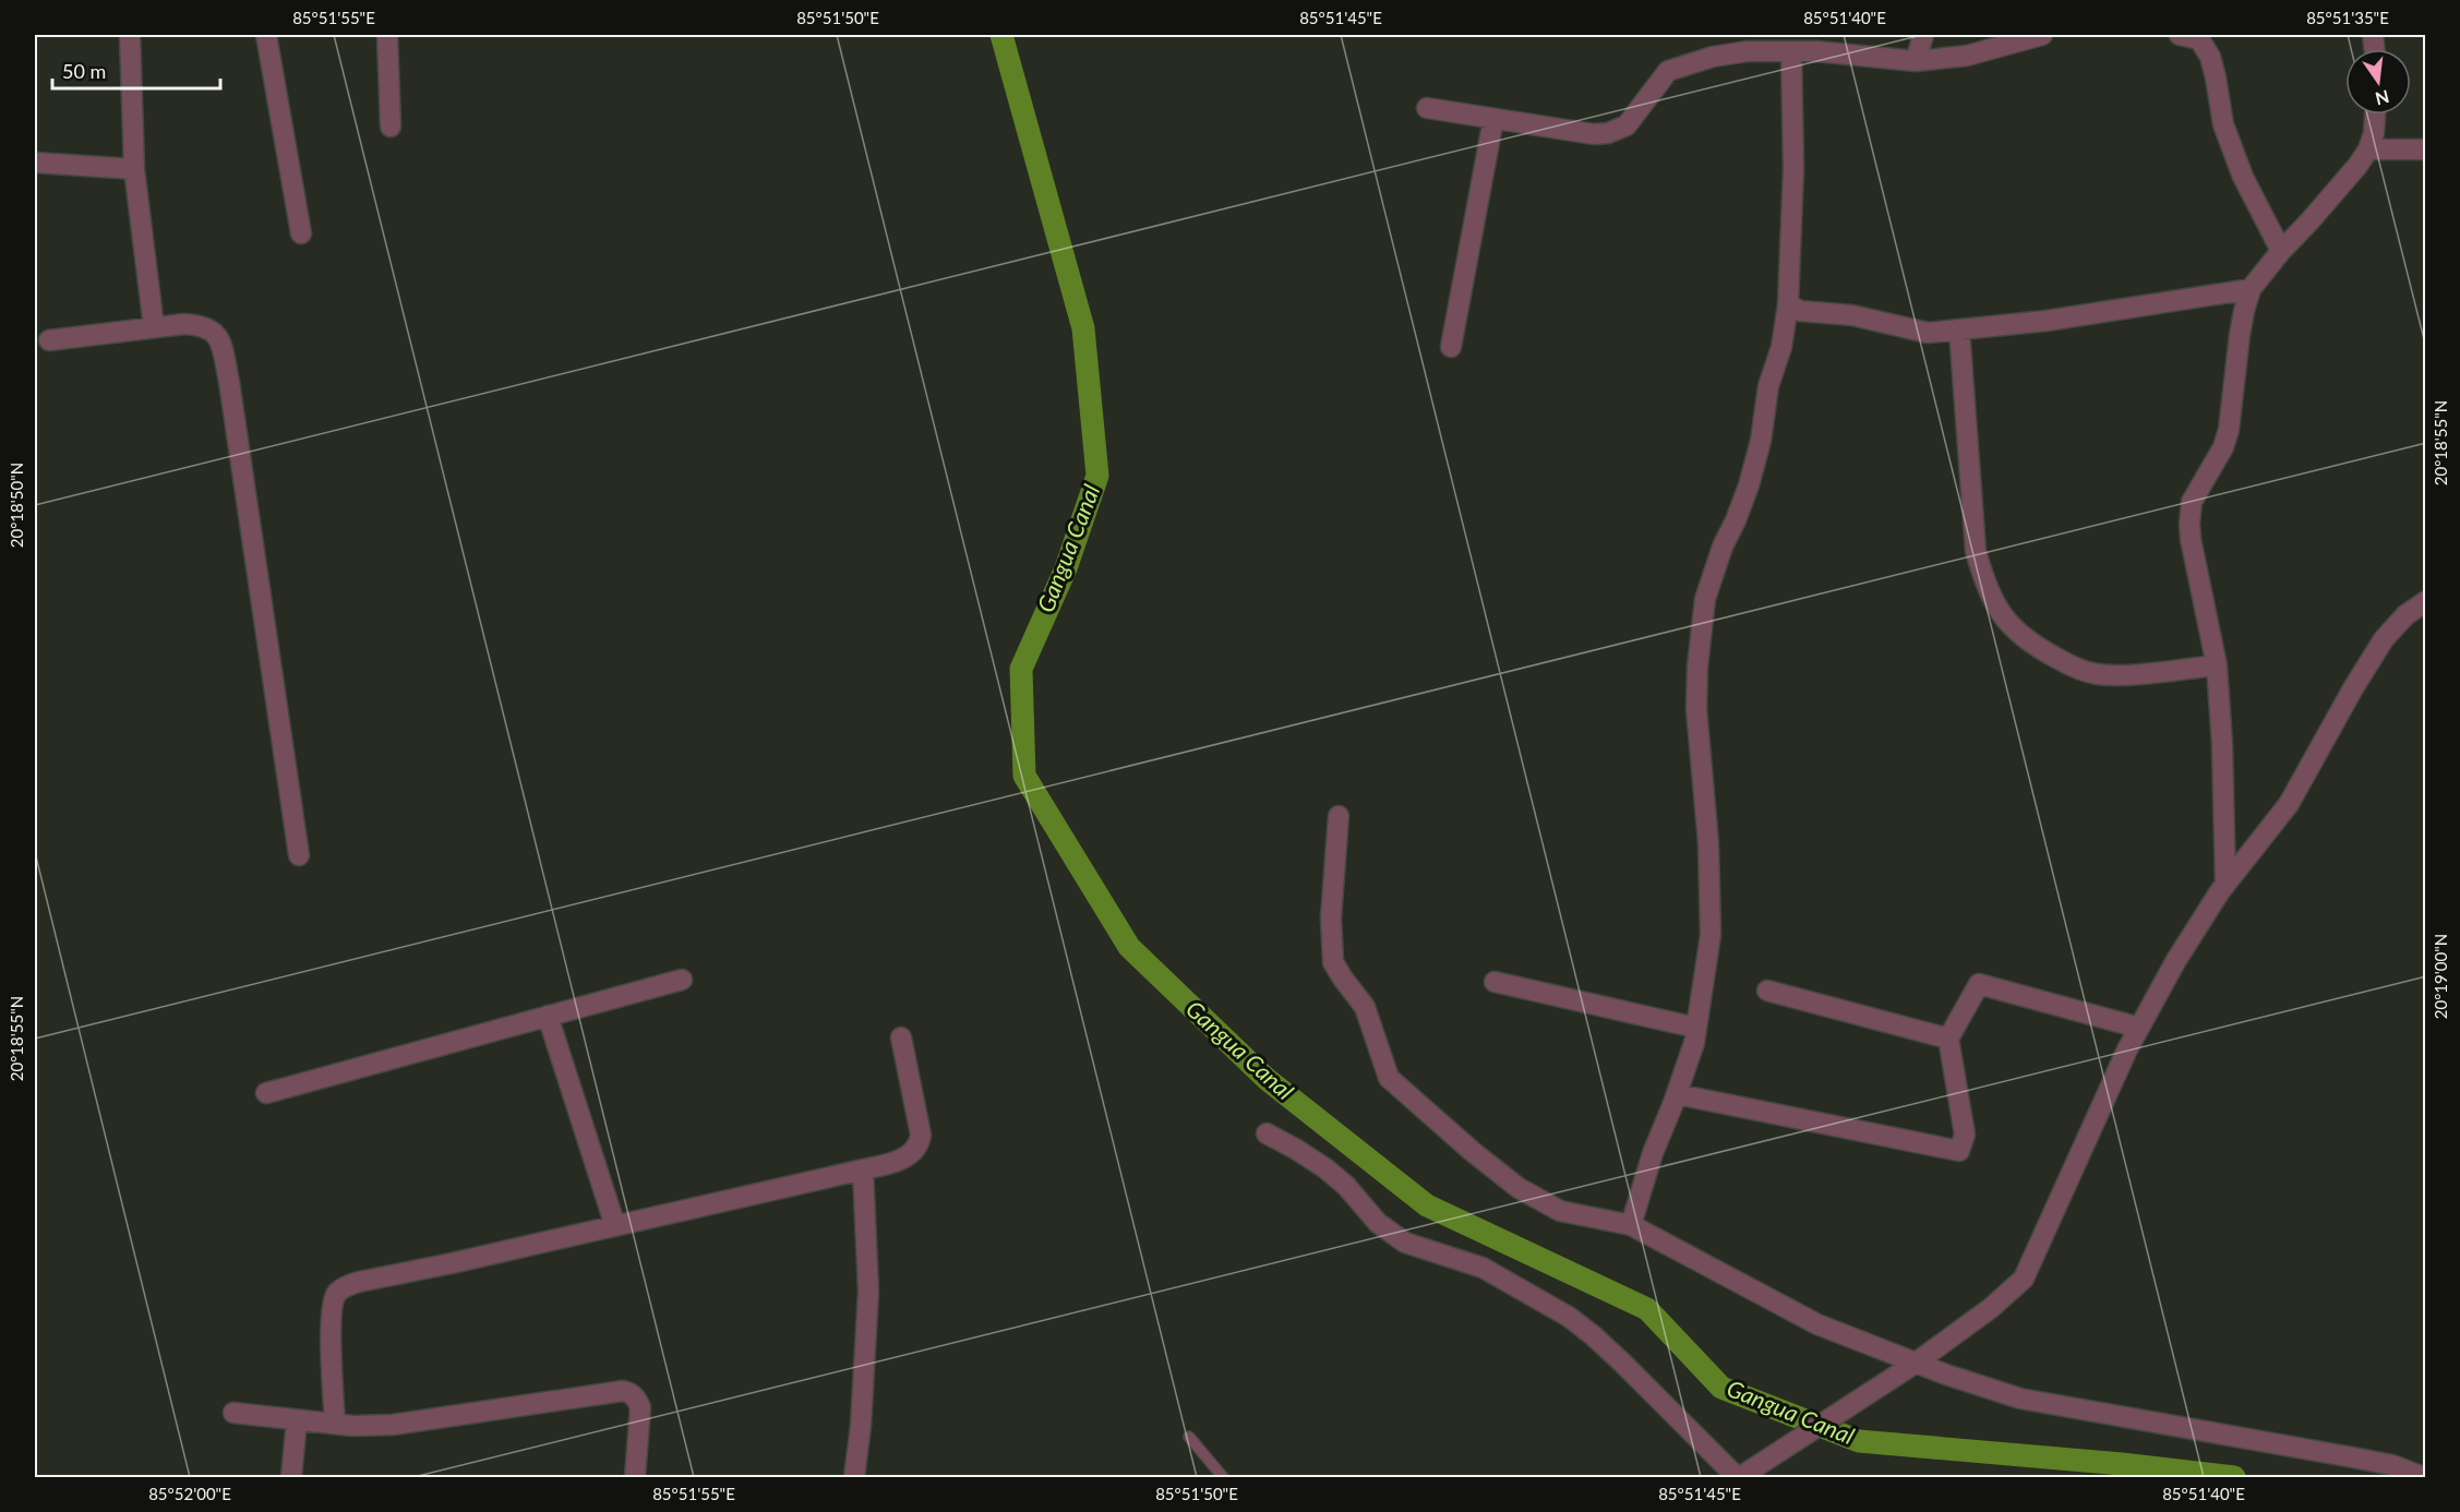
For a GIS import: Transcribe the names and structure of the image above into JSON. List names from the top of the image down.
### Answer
{
  "water": ["Gangua Canal"],
  "scale_bar": "50 m",
  "north": "bottom",
  "coordinates": [
    "85°51'55\"E",
    "85°51'50\"E",
    "85°51'45\"E",
    "85°51'40\"E",
    "85°51'35\"E",
    "20°18'55\"N",
    "20°18'50\"N",
    "20°19'00\"N",
    "85°52'00\"E"
  ]
}
